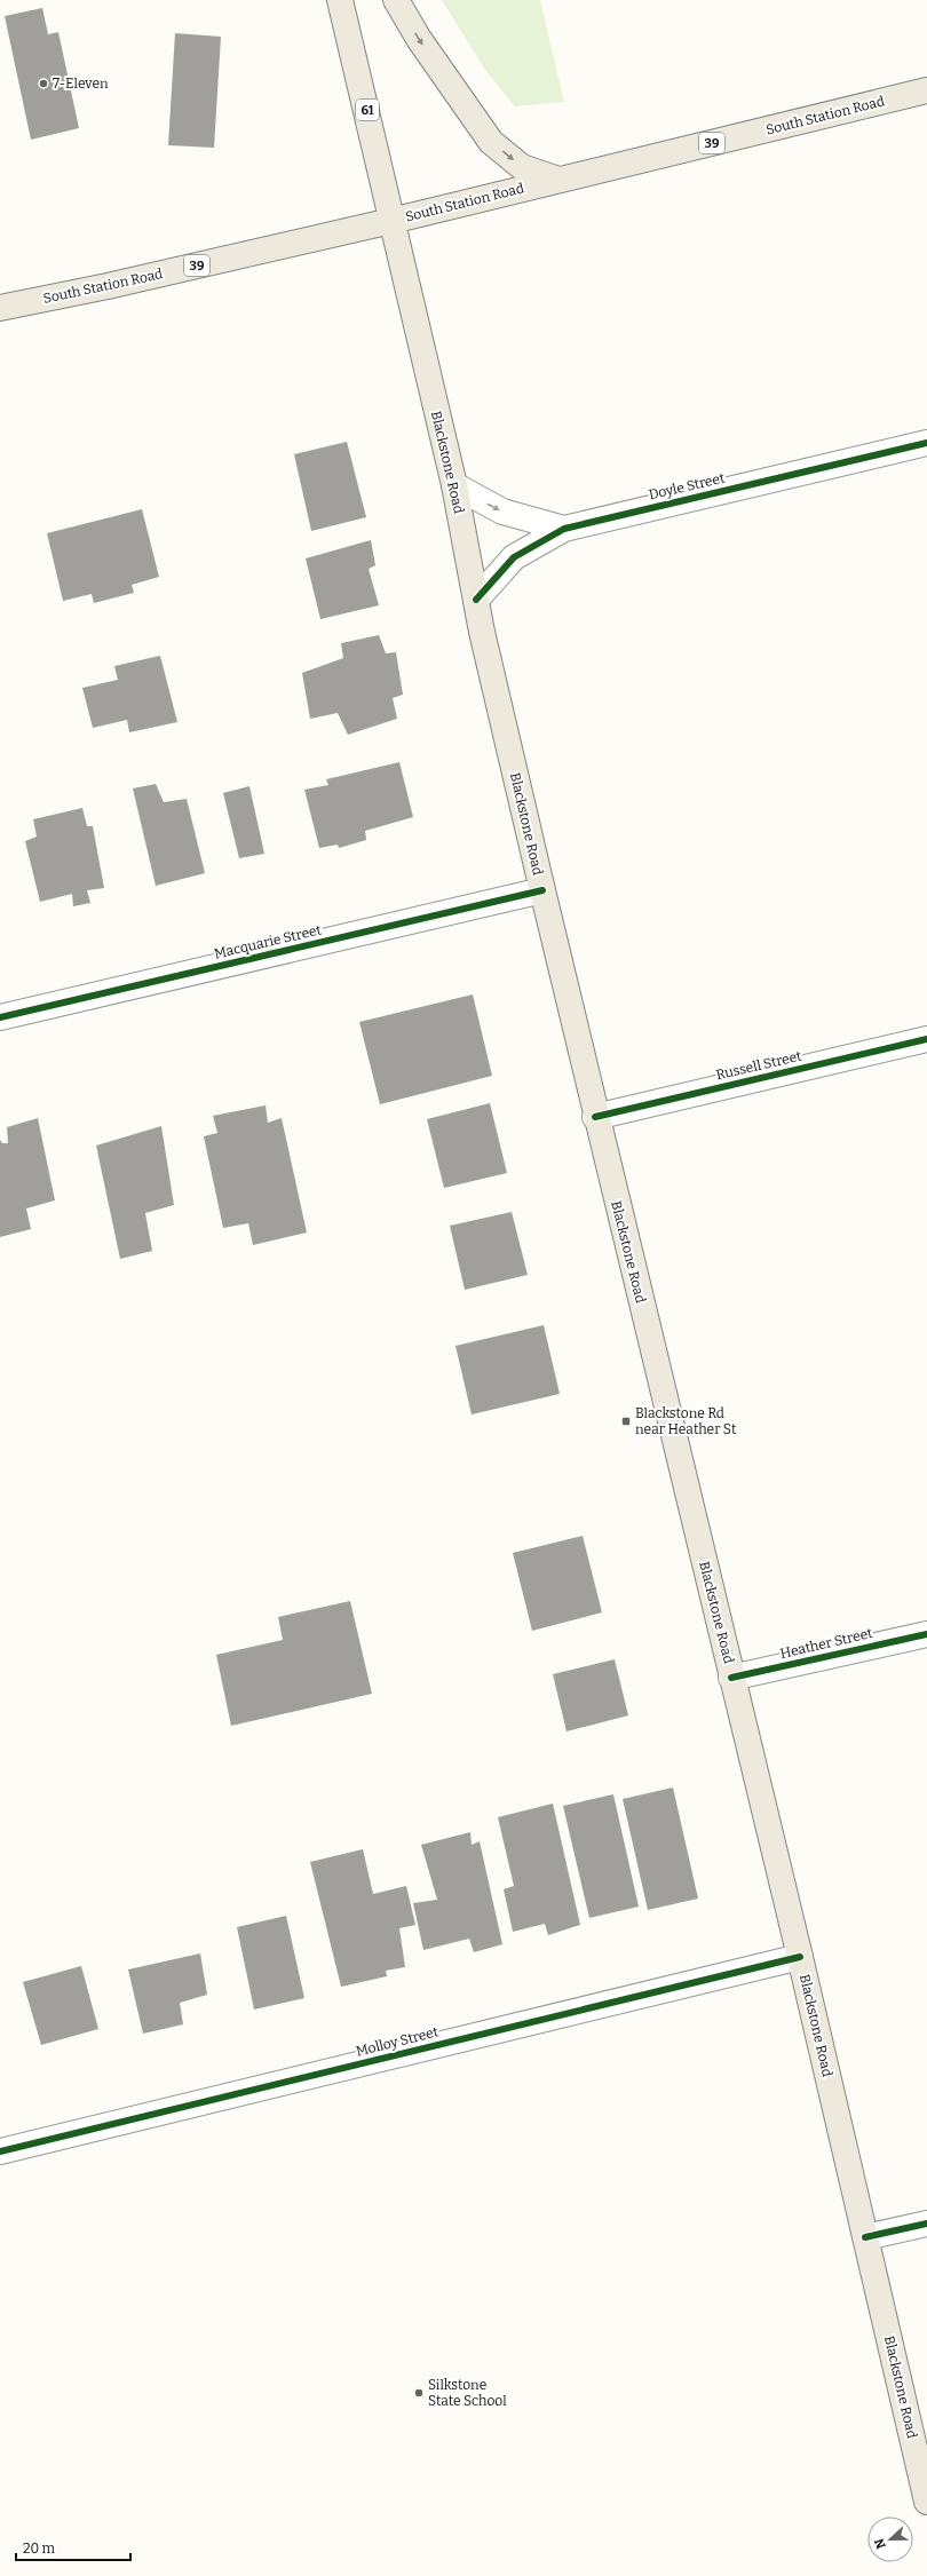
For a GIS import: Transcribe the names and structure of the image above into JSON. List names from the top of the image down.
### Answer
{
  "streets": {
    "main road": [
      "61",
      "South Station Road",
      "39",
      "Blackstone Road"
    ],
    "street": [
      "Doyle Street",
      "Macquarie Street",
      "Russell Street",
      "Heather Street",
      "Molloy Street"
    ]
  },
  "crossings": [
    ["South Station Road", "Blackstone Road"],
    ["Blackstone Road", "Doyle Street"],
    ["Blackstone Road", "Macquarie Street"],
    ["Blackstone Road", "Russell Street"],
    ["Blackstone Road", "Heather Street"],
    ["Blackstone Road", "Molloy Street"]
  ],
  "places": {
    "other": ["7-Eleven", "Silkstone State School"],
    "transit": ["Blackstone Rd near Heather St"]
  },
  "scale_bar": "20 m",
  "north": "left"
}
